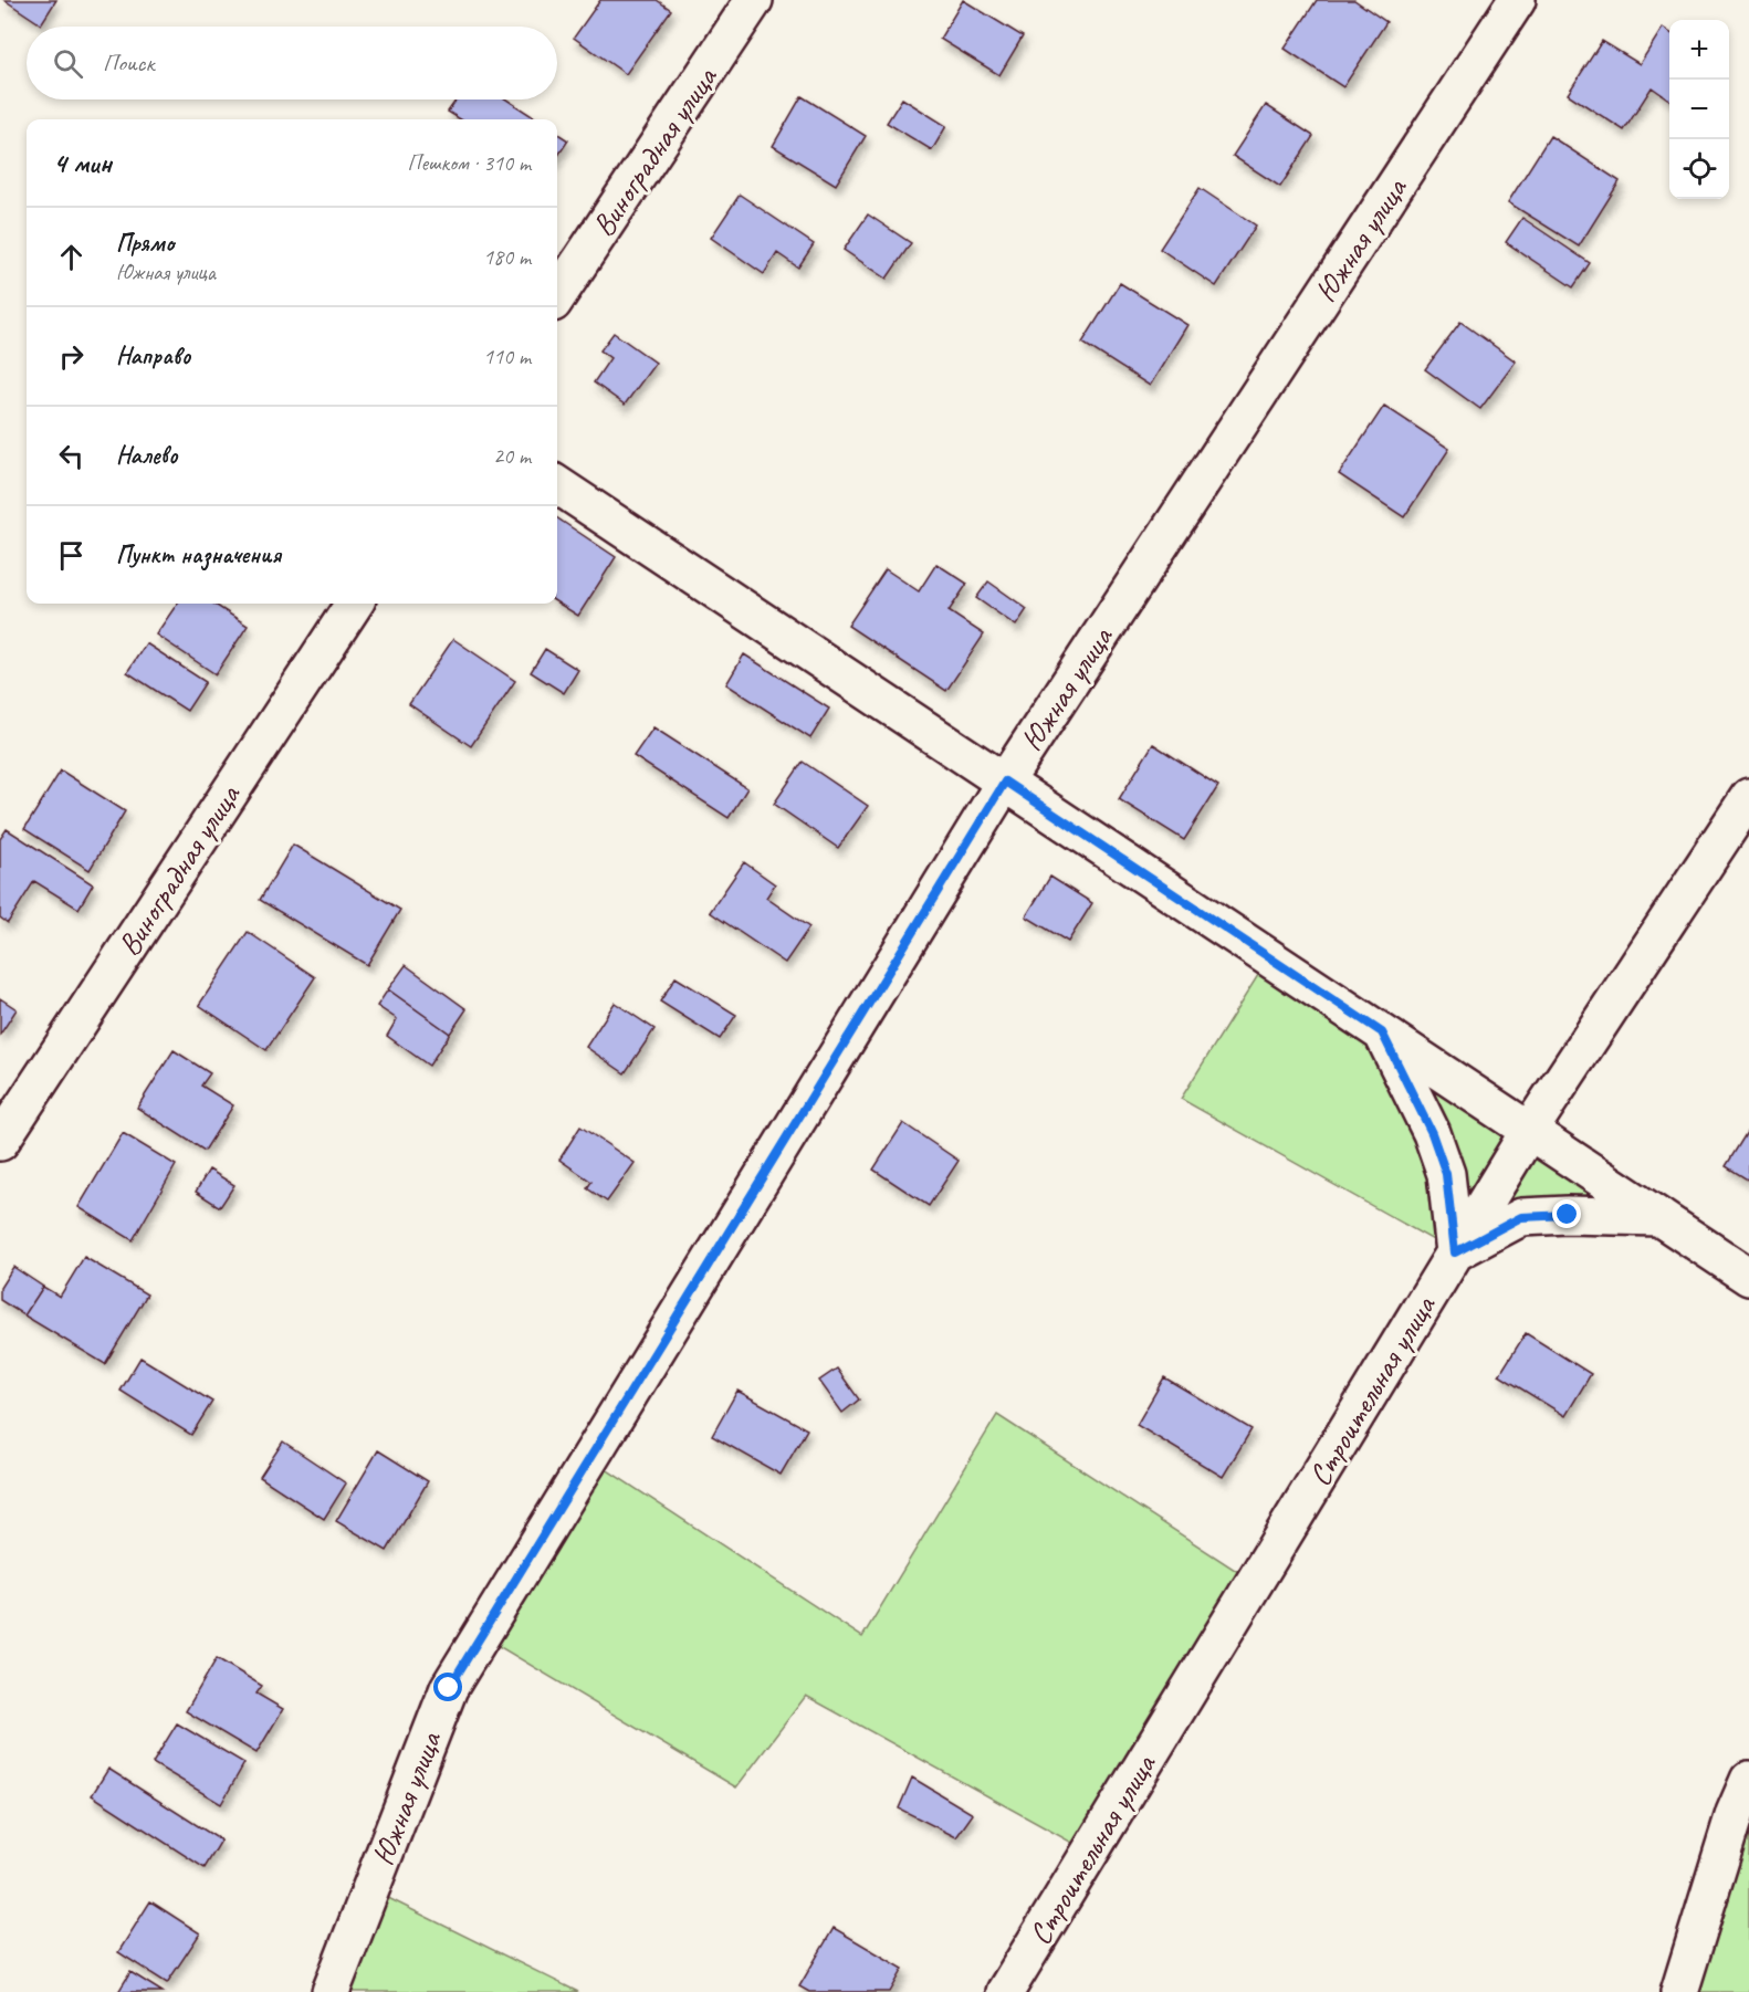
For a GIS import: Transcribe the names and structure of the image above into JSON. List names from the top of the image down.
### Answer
{
  "streets": {
    "street": ["Виноградная улица", "Южная улица", "Строительная улица"]
  },
  "page": {
    "map_buttons": ["+", "−"],
    "search": "Поиск",
    "heading": ["4 мин", "Пешком · 310 m"],
    "list": [
      ["Прямо", "Южная улица", "180 m"],
      ["Направо", "110 m"],
      ["Налево", "20 m"],
      "Пункт назначения"
    ]
  }
}
